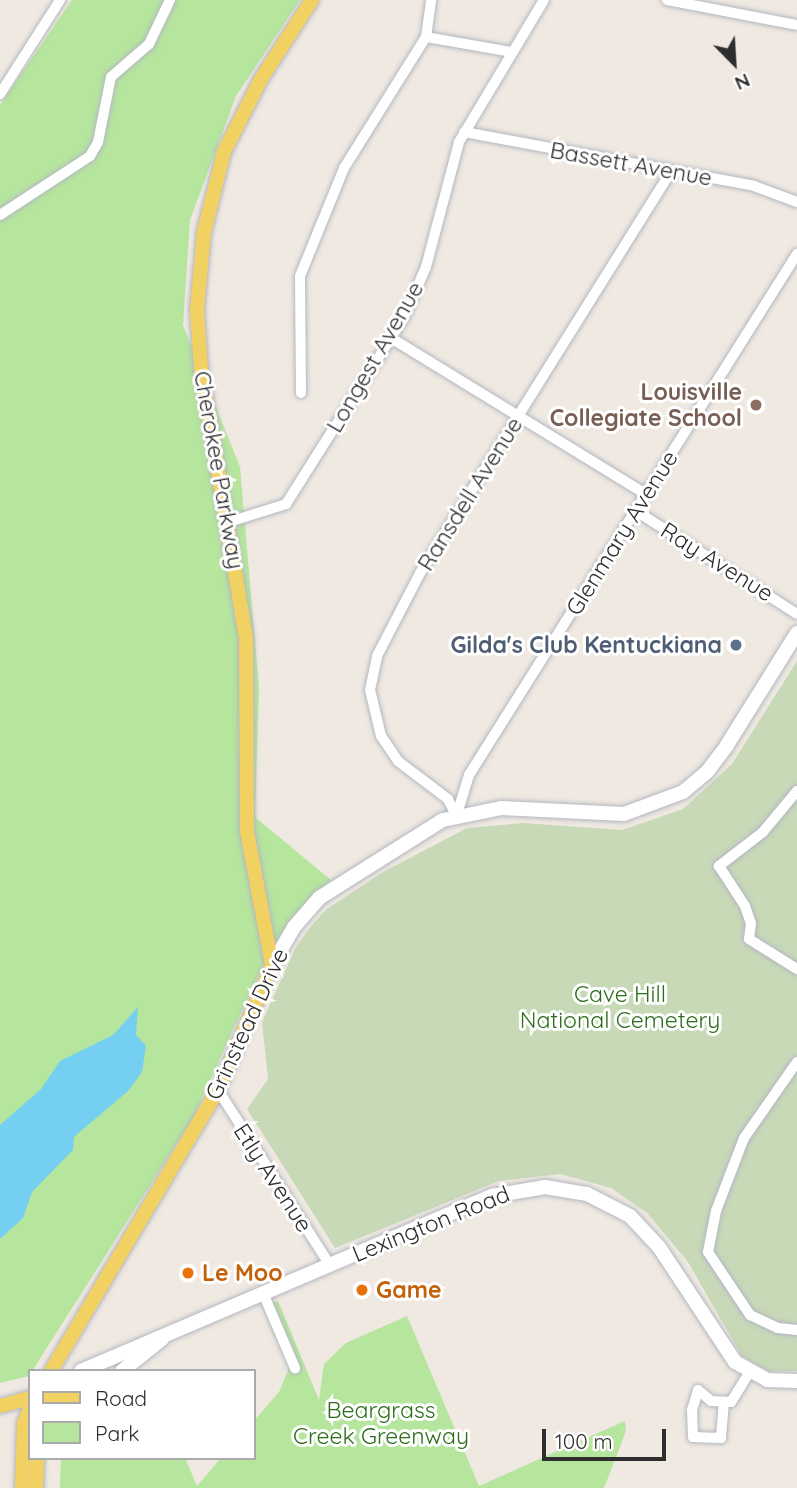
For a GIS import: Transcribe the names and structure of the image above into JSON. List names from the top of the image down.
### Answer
{
  "streets": {
    "main road": ["Cherokee Parkway", "Grinstead Drive", "Lexington Road"],
    "street": [
      "Bassett Avenue",
      "Longest Avenue",
      "Ransdell Avenue",
      "Glenmary Avenue",
      "Ray Avenue",
      "Etly Avenue"
    ]
  },
  "crossings": [
    ["Bassett Avenue", "Longest Avenue"],
    ["Bassett Avenue", "Ransdell Avenue"],
    ["Longest Avenue", "Cherokee Parkway"],
    ["Longest Avenue", "Ray Avenue"],
    ["Cherokee Parkway", "Grinstead Drive"],
    ["Ransdell Avenue", "Glenmary Avenue"],
    ["Ransdell Avenue", "Ray Avenue"],
    ["Ransdell Avenue", "Grinstead Drive"],
    ["Glenmary Avenue", "Ray Avenue"],
    ["Glenmary Avenue", "Grinstead Drive"],
    ["Grinstead Drive", "Etly Avenue"],
    ["Etly Avenue", "Lexington Road"]
  ],
  "parks": ["Cave Hill National Cemetery", "Beargrass Creek Greenway"],
  "places": [
    "Louisville Collegiate School",
    "Gilda's Club Kentuckiana",
    "Le Moo",
    "Game"
  ],
  "legend": ["Road", "Park"],
  "scale_bar": "100 m",
  "north": "bottom right"
}
